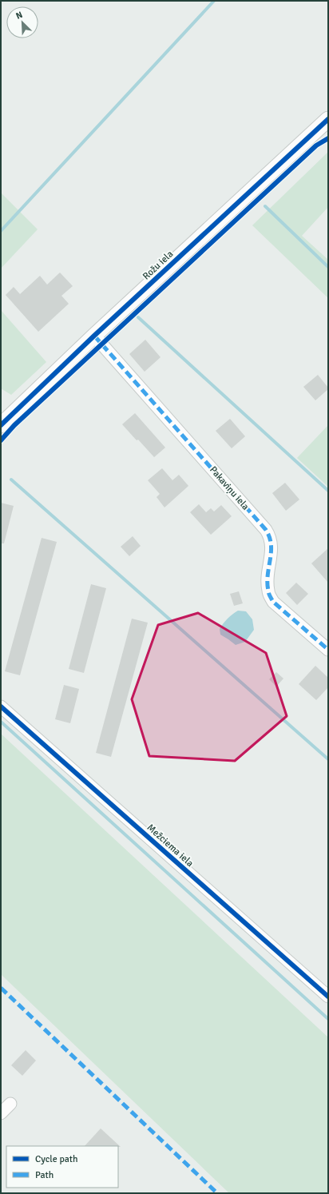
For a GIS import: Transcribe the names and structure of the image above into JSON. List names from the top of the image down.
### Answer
{
  "streets": {
    "street": ["Rožu iela", "Pakaviņu iela", "Mežciema iela"]
  },
  "crossings": [
    ["Rožu iela", "Pakaviņu iela"]
  ],
  "legend": ["Cycle path", "Path"],
  "north": "top left"
}
